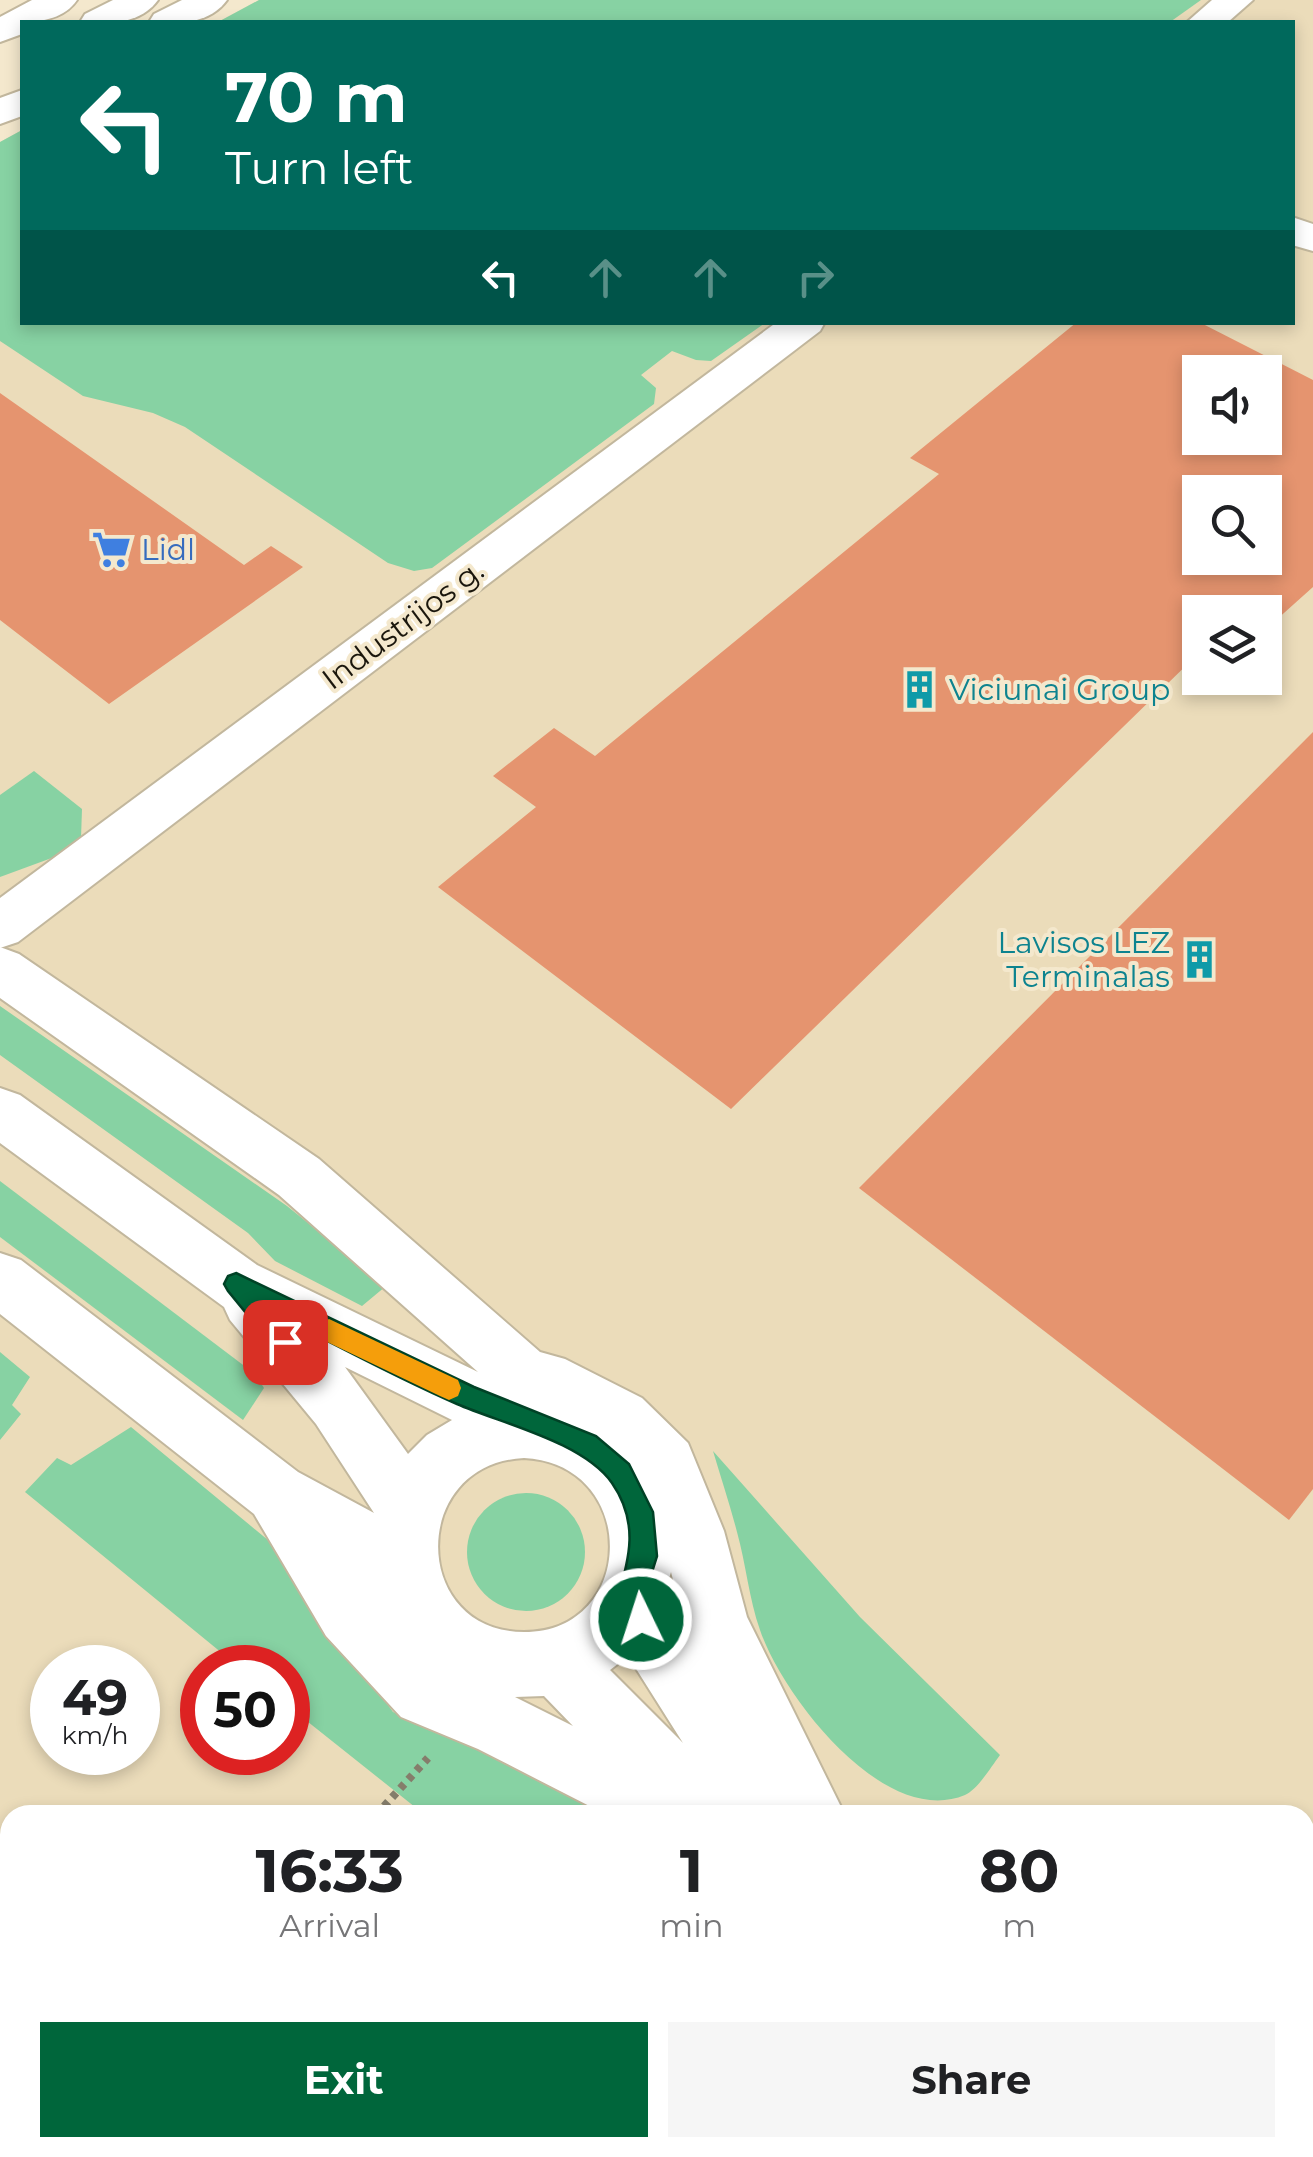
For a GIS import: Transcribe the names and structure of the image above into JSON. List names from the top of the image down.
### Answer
{
  "streets": {
    "main road": ["Industrijos g."]
  },
  "places": {
    "supermarket": ["Lidl"],
    "building": ["Viciunai Group", "Lavisos LEZ Terminalas"]
  },
  "page": {
    "turn": ["70 m", "Turn left"],
    "speed": "49 km/h",
    "limit": "50",
    "eta": [
      "16:33",
      "Arrival",
      "1",
      "min",
      "80",
      "m"
    ],
    "buttons": ["Exit", "Share"]
  }
}
